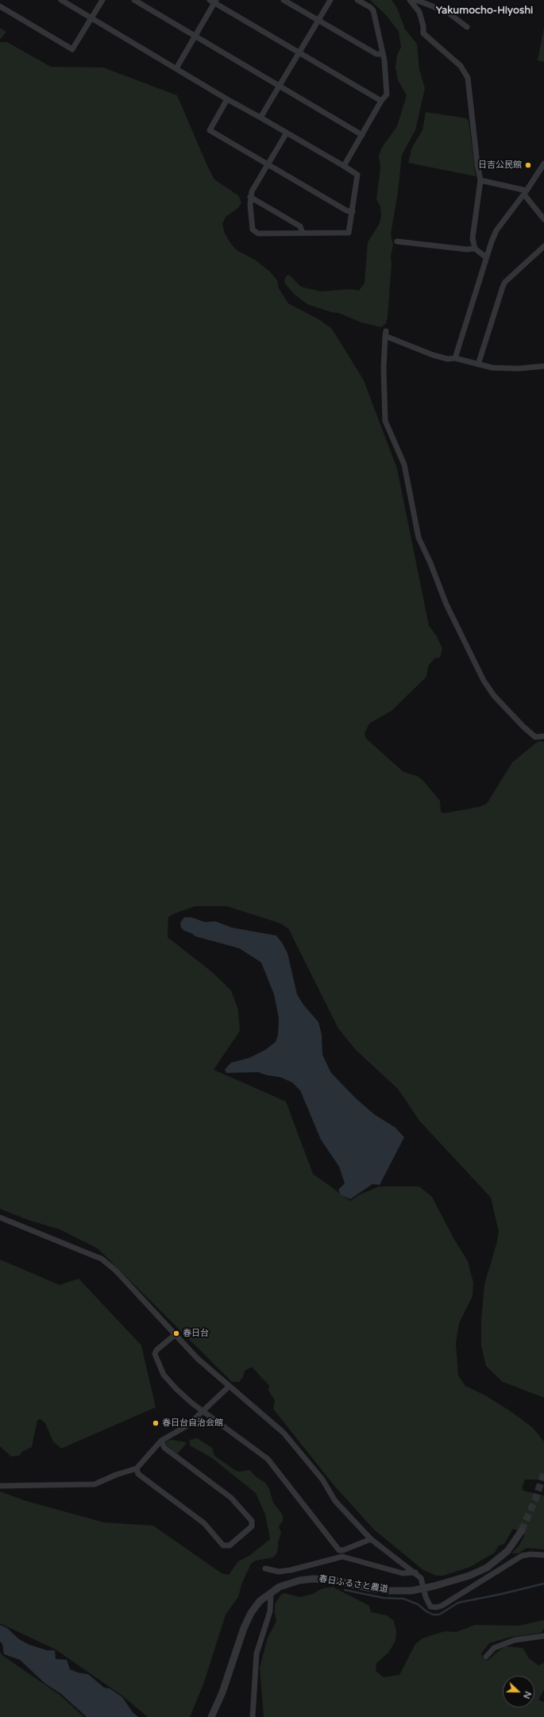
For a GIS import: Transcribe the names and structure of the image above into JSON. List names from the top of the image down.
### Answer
{
  "streets": {
    "street": ["春日ふるさと農道"]
  },
  "districts": ["Yakumocho-Hiyoshi"],
  "places": ["日吉公民館", "春日台", "春日台自治会館"],
  "north": "right"
}
